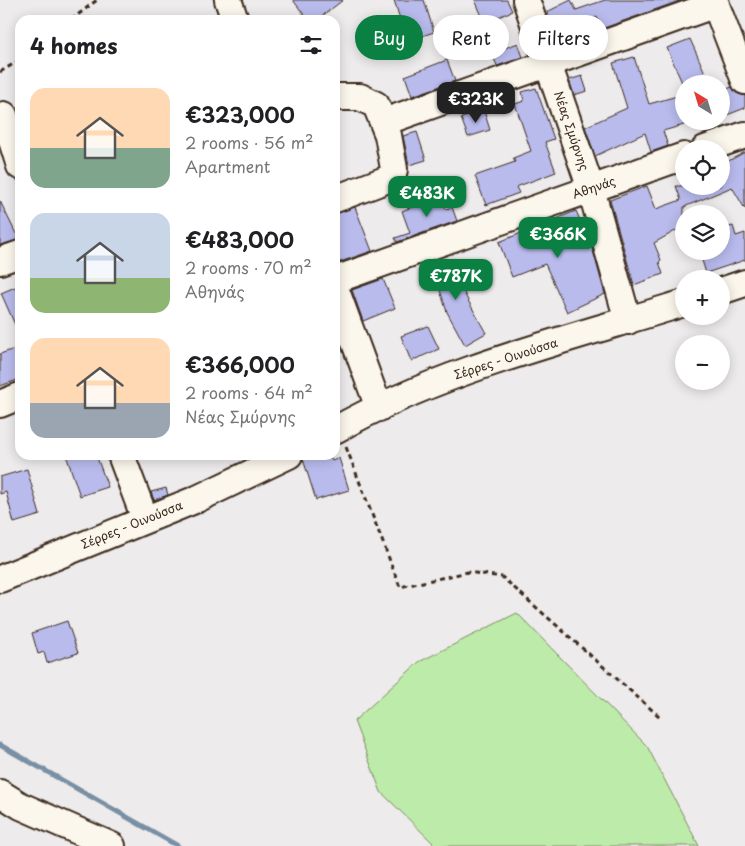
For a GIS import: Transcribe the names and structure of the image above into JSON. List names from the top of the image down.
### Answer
{
  "streets": {
    "street": ["Νέας Σμύρνης", "Αθηνάς", "Σέρρες - Οινούσσα"]
  },
  "crossings": [
    ["Νέας Σμύρνης", "Αθηνάς"],
    ["Νέας Σμύρνης", "Σέρρες - Οινούσσα"]
  ],
  "north": "top left",
  "page": {
    "chip": ["Buy", "Rent", "Filters"],
    "heading": "4 homes",
    "map_buttons": ["+", "−"],
    "list": [
      {
        "name": "€323,000",
        "note": "2 rooms · 56 m² · Apartment"
      },
      {
        "name": "€483,000",
        "note": "2 rooms · 70 m² · Αθηνάς"
      },
      {
        "name": "€366,000",
        "note": "2 rooms · 64 m² · Νέας Σμύρνης"
      }
    ],
    "price": [
      "€323K",
      "€483K",
      "€366K",
      "€787K"
    ]
  }
}
